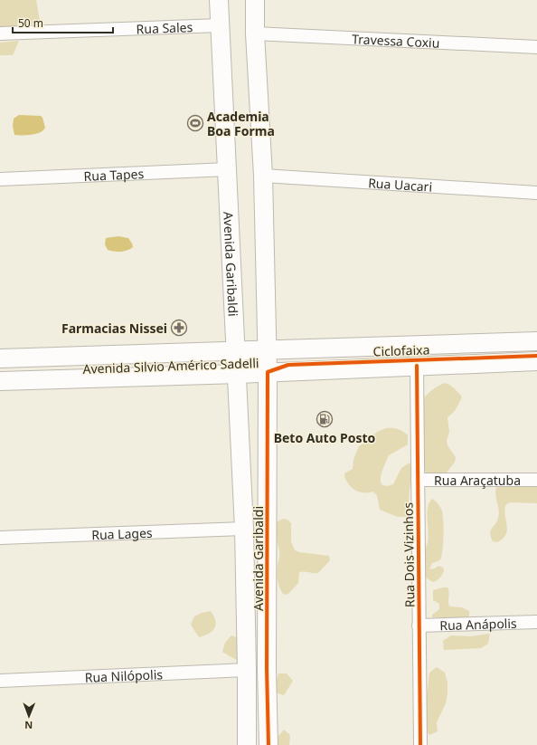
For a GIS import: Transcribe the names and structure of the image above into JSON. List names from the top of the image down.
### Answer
{
  "streets": {
    "main road": ["Avenida Garibaldi", "Avenida Silvio Américo Sadelli"],
    "street": [
      "Rua Sales",
      "Travessa Coxiu",
      "Rua Tapes",
      "Rua Uacari",
      "Rua Araçatuba",
      "Rua Lages",
      "Rua Dois Vizinhos",
      "Rua Anápolis",
      "Rua Nilópolis"
    ],
    "cycle path": ["Ciclofaixa"]
  },
  "crossings": [
    ["Rua Sales", "Avenida Garibaldi"],
    ["Travessa Coxiu", "Avenida Garibaldi"],
    ["Rua Tapes", "Avenida Garibaldi"],
    ["Rua Uacari", "Avenida Garibaldi"],
    ["Avenida Garibaldi", "Avenida Silvio Américo Sadelli"],
    ["Avenida Garibaldi", "Rua Lages"],
    ["Avenida Garibaldi", "Rua Nilópolis"],
    ["Avenida Silvio Américo Sadelli", "Rua Dois Vizinhos"],
    ["Rua Araçatuba", "Rua Dois Vizinhos"],
    ["Rua Dois Vizinhos", "Rua Anápolis"]
  ],
  "places": {
    "sports": ["Academia Boa Forma"],
    "pharmacy": ["Farmacias Nissei"],
    "fuel station": ["Beto Auto Posto"]
  },
  "scale_bar": "50 m",
  "north": "bottom"
}
